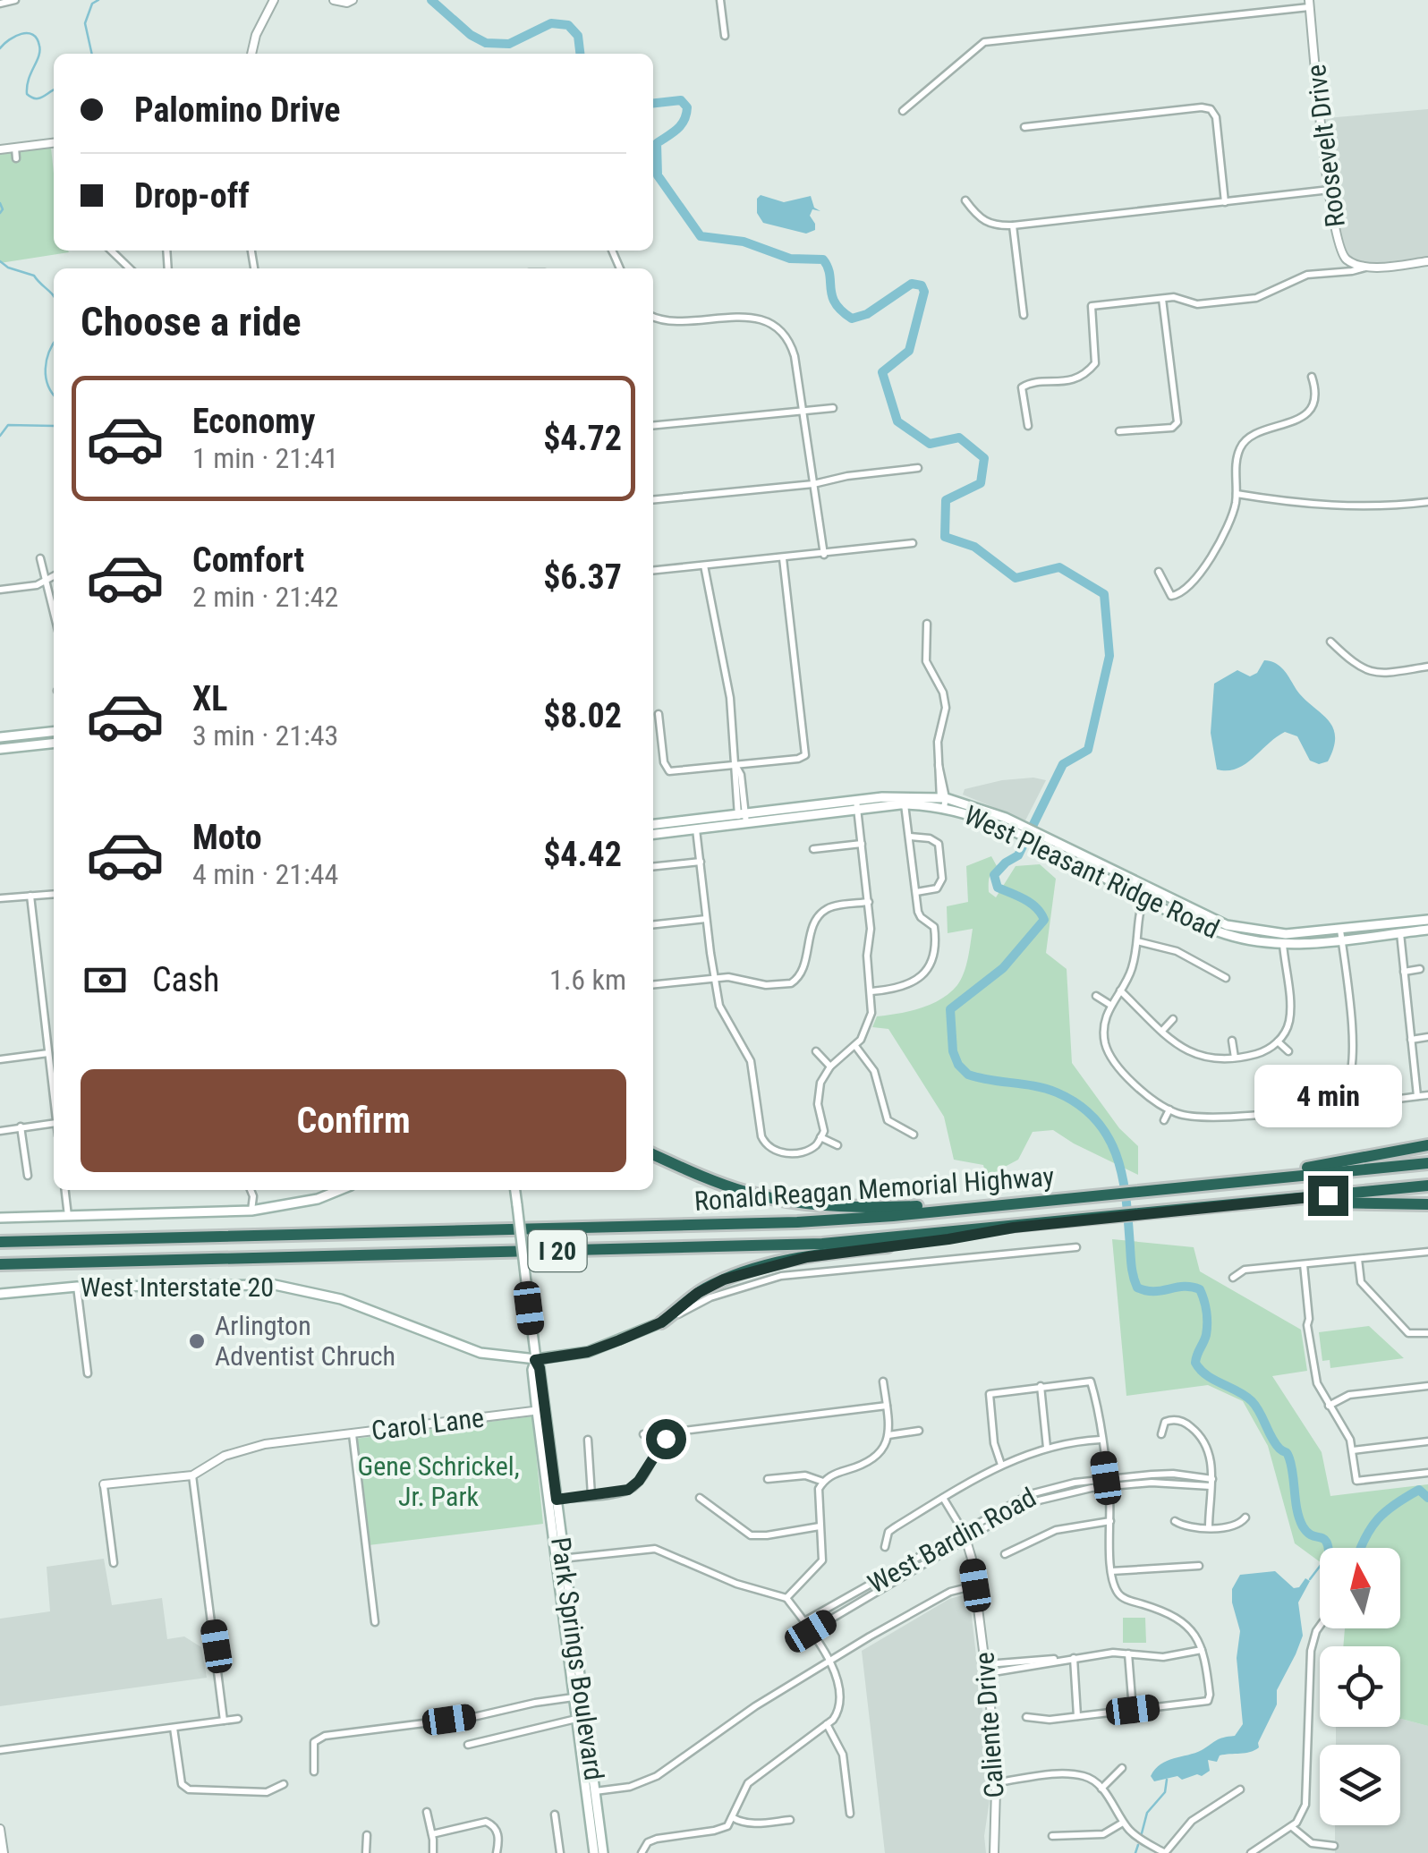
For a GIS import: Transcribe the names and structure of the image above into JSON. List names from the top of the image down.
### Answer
{
  "streets": {
    "highway": ["Ronald Reagan Memorial Highway", "I 20"],
    "main road": ["West Pleasant Ridge Road", "West Interstate 20", "Park Springs Boulevard"],
    "street": [
      "Roosevelt Drive",
      "Carol Lane",
      "West Bardin Road",
      "Caliente Drive"
    ]
  },
  "crossings": [
    ["West Interstate 20", "Park Springs Boulevard"],
    ["Carol Lane", "Park Springs Boulevard"],
    ["West Bardin Road", "Caliente Drive"]
  ],
  "parks": ["Gene Schrickel, Jr. Park"],
  "places": ["Arlington Adventist Chruch"],
  "north": "top",
  "page": {
    "banner": ["Palomino Drive", "Drop-off"],
    "heading": "Choose a ride",
    "list": [
      {
        "name": "Economy",
        "note": "1 min · 21:41",
        "value": "$4.72"
      },
      {
        "name": "Comfort",
        "note": "2 min · 21:42",
        "value": "$6.37"
      },
      {
        "name": "XL",
        "note": "3 min · 21:43",
        "value": "$8.02"
      },
      {
        "name": "Moto",
        "note": "4 min · 21:44",
        "value": "$4.42"
      }
    ],
    "pay": ["Cash", "1.6 km"],
    "buttons": "Confirm",
    "bubble": "4 min"
  }
}
